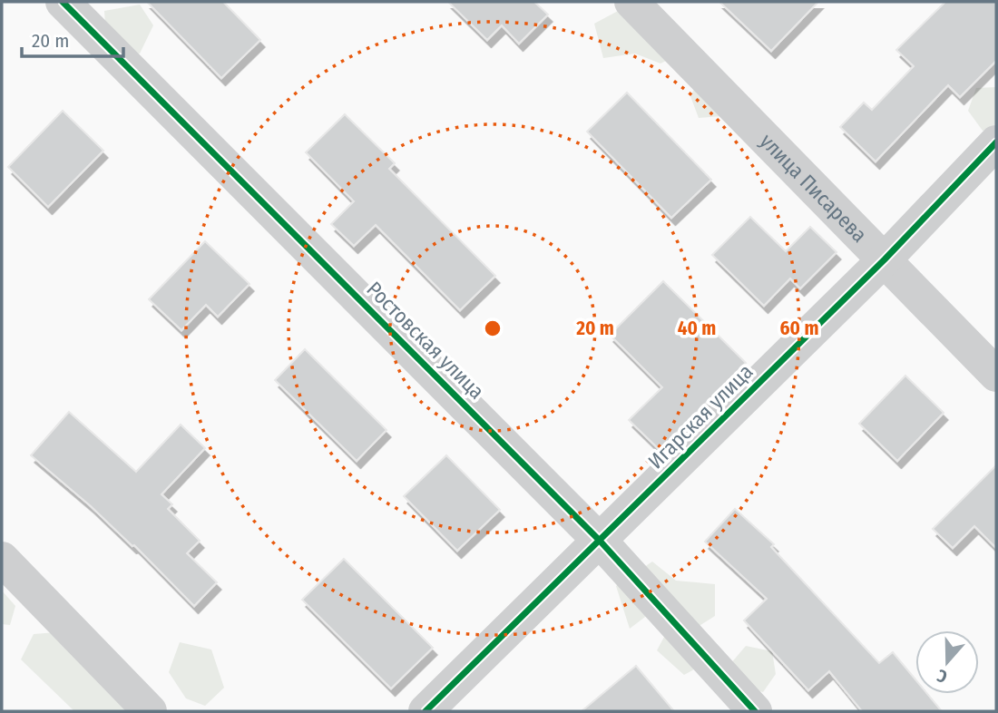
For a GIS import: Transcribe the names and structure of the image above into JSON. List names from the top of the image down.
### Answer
{
  "streets": {
    "street": ["улица Писарева", "Ростовская улица", "Игарская улица"]
  },
  "crossings": [
    ["улица Писарева", "Игарская улица"],
    ["Ростовская улица", "Игарская улица"]
  ],
  "scale_bar": "20 m",
  "north": "bottom",
  "rings": ["20 m", "40 m", "60 m"]
}
